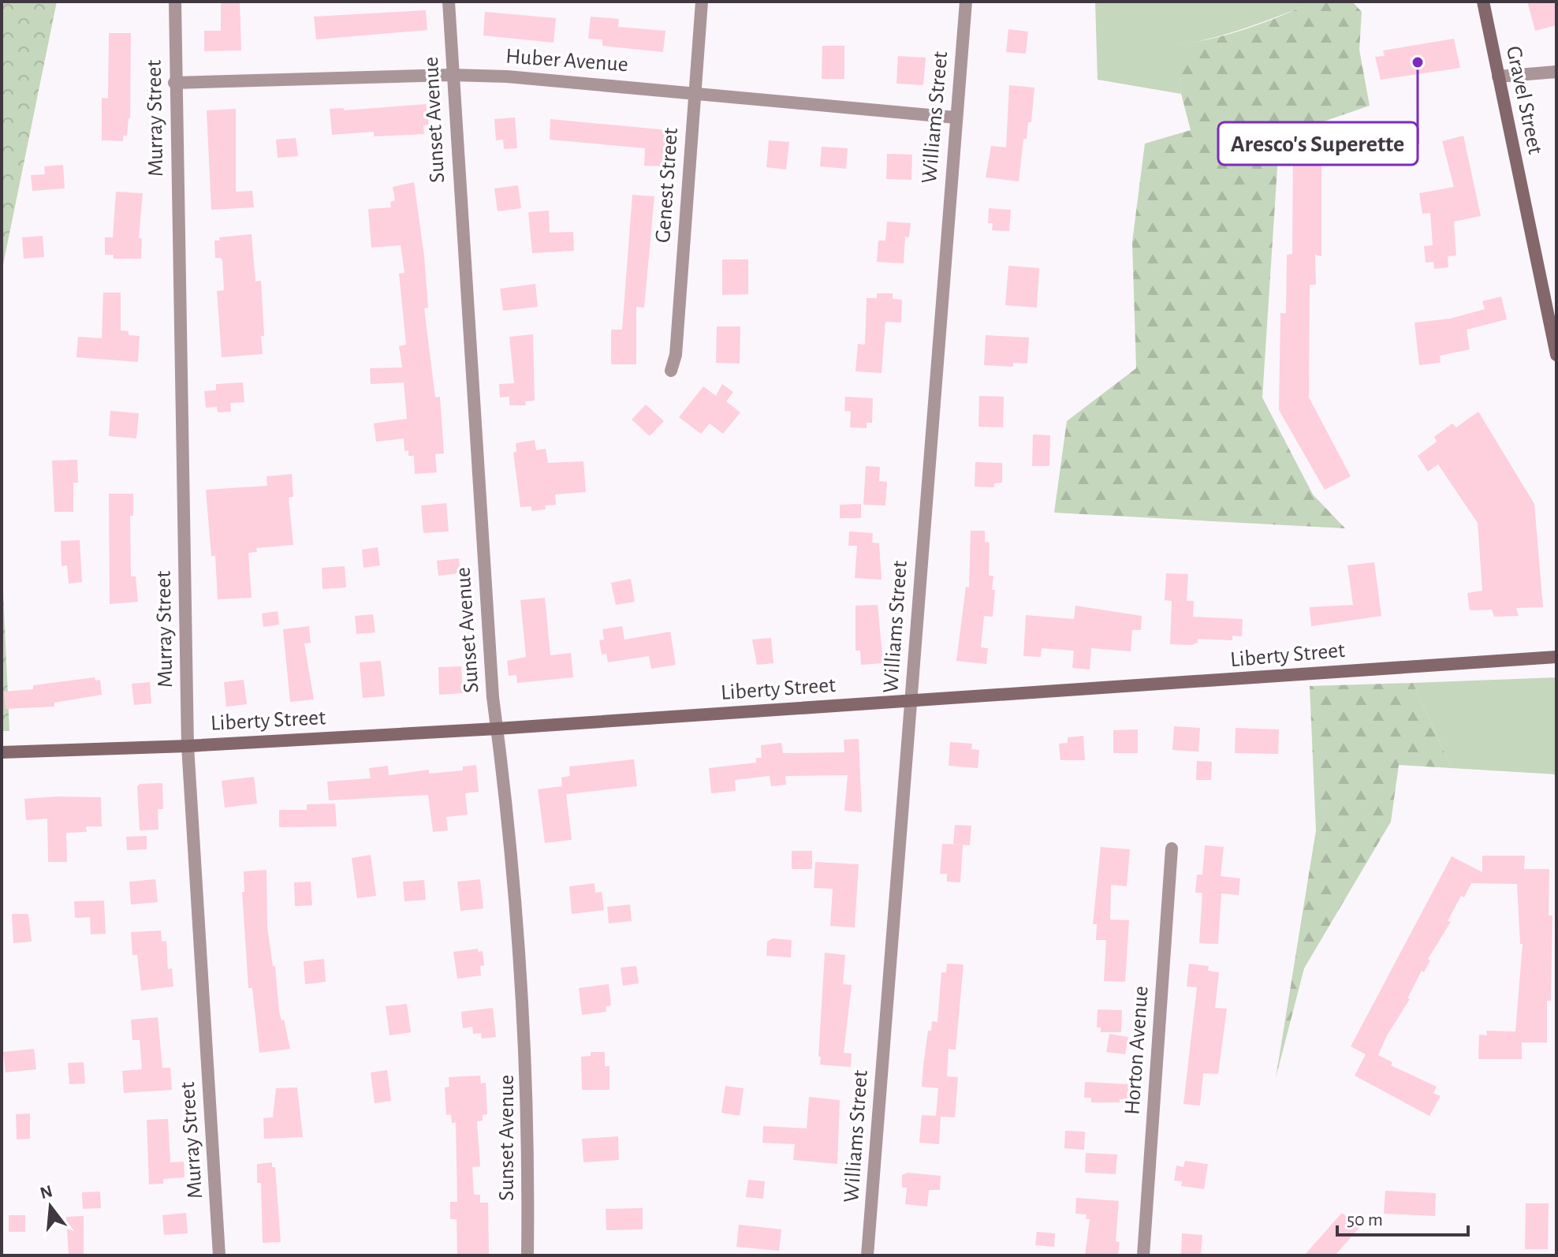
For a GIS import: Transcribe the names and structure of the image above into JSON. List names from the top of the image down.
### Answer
{
  "streets": {
    "main road": ["Gravel Street", "Liberty Street"],
    "street": [
      "Huber Avenue",
      "Williams Street",
      "Murray Street",
      "Sunset Avenue",
      "Genest Street",
      "Horton Avenue"
    ]
  },
  "crossings": [
    ["Huber Avenue", "Williams Street"],
    ["Huber Avenue", "Murray Street"],
    ["Huber Avenue", "Sunset Avenue"],
    ["Huber Avenue", "Genest Street"],
    ["Williams Street", "Liberty Street"],
    ["Murray Street", "Liberty Street"],
    ["Sunset Avenue", "Liberty Street"]
  ],
  "places": ["Aresco's Superette"],
  "scale_bar": "50 m",
  "north": "top"
}
